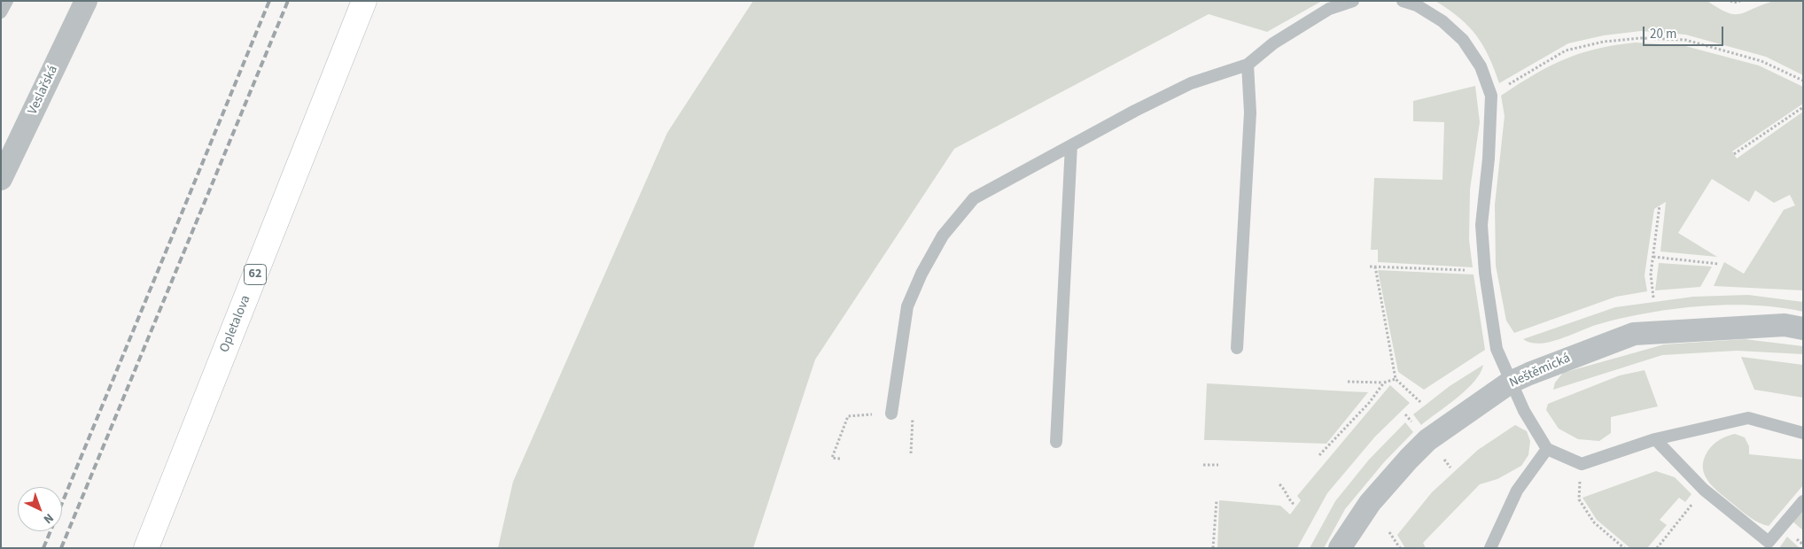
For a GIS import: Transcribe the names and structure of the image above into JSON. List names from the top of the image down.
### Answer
{
  "streets": {
    "main road": ["62", "Opletalova"],
    "street": ["Veslařská", "Neštěmická"]
  },
  "scale_bar": "20 m",
  "north": "bottom right"
}
